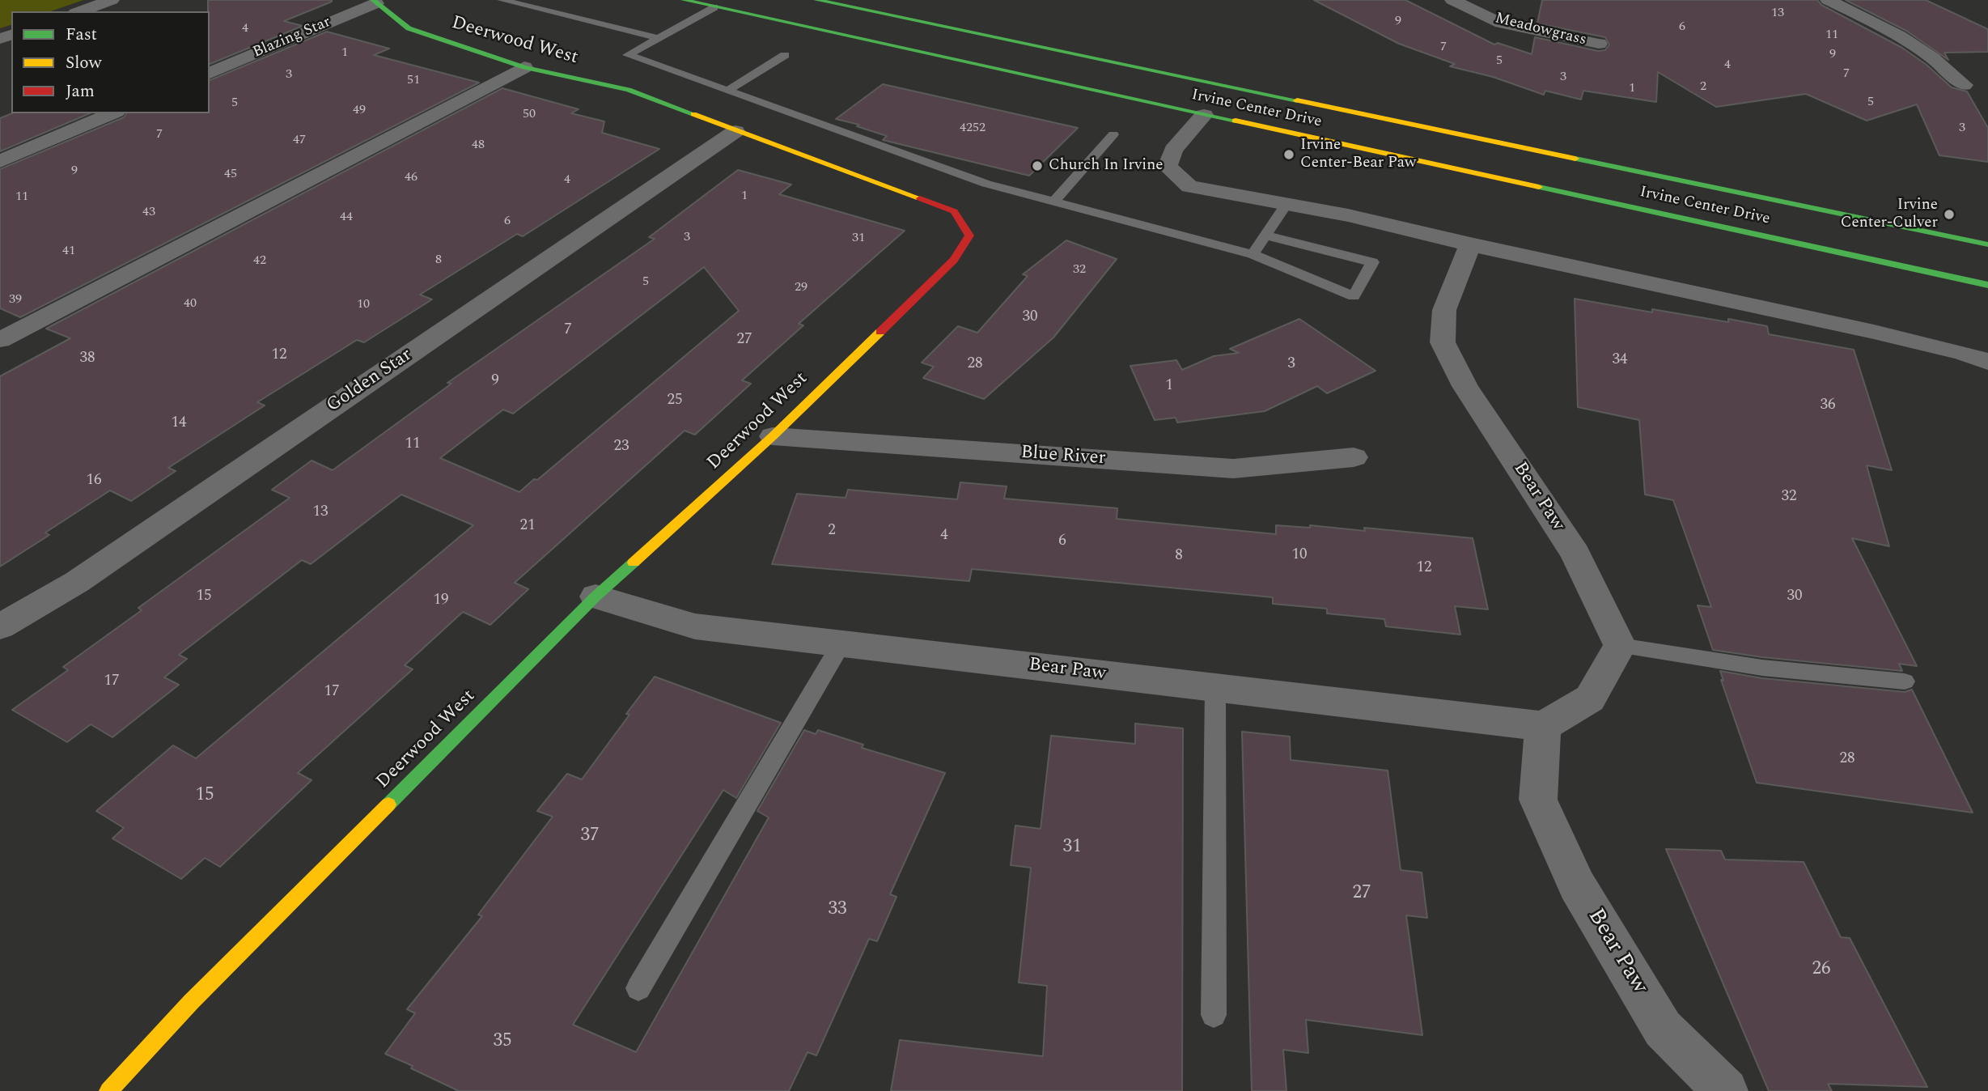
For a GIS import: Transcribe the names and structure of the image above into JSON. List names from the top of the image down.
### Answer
{
  "streets": {
    "main road": ["Deerwood West", "Irvine Center Drive"],
    "street": [
      "Meadowgrass",
      "Blazing Star",
      "Golden Star",
      "Blue River",
      "Bear Paw"
    ]
  },
  "crossings": [
    ["Blazing Star", "Deerwood West"],
    ["Deerwood West", "Golden Star"],
    ["Deerwood West", "Blue River"],
    ["Deerwood West", "Bear Paw"]
  ],
  "places": ["Irvine Center-Bear Paw", "Church In Irvine", "Irvine Center-Culver"],
  "house_numbers": [
    "13",
    "9",
    "6",
    "4",
    "11",
    "7",
    "1",
    "9",
    "5",
    "4",
    "7",
    "3",
    "3",
    "51",
    "2",
    "1",
    "5",
    "5",
    "49",
    "50",
    "4252",
    "3",
    "7",
    "47",
    "48",
    "9",
    "45",
    "46",
    "4",
    "1",
    "11",
    "43",
    "44",
    "6",
    "3",
    "31",
    "41",
    "8",
    "42",
    "32",
    "5",
    "29",
    "39",
    "40",
    "10",
    "30",
    "7",
    "27",
    "12",
    "38",
    "34",
    "28",
    "3",
    "9",
    "1",
    "25",
    "36",
    "14",
    "11",
    "23",
    "16",
    "32",
    "13",
    "21",
    "2",
    "4",
    "6",
    "10",
    "8",
    "12",
    "15",
    "30",
    "19",
    "17",
    "17",
    "28",
    "15",
    "37",
    "31",
    "27",
    "33",
    "26",
    "35"
  ],
  "legend": ["Fast", "Slow", "Jam"]
}
